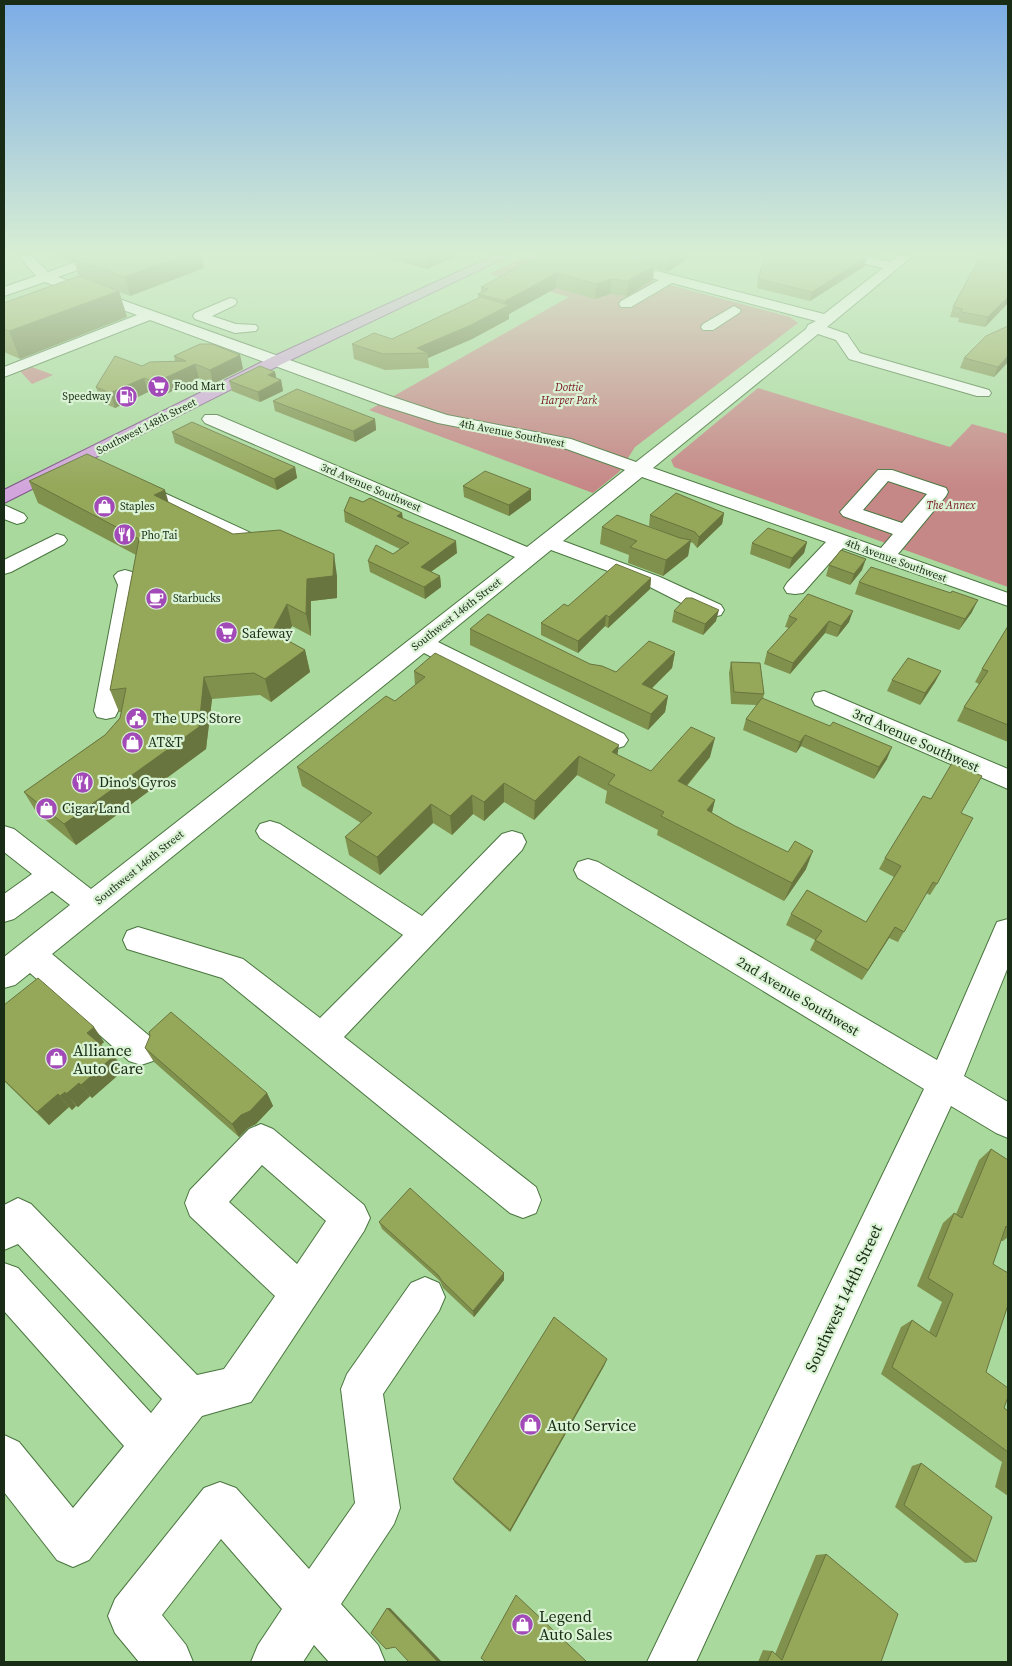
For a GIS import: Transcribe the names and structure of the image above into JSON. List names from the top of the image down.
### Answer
{
  "streets": {
    "main road": ["Southwest 148th Street"],
    "street": [
      "4th Avenue Southwest",
      "3rd Avenue Southwest",
      "Southwest 146th Street",
      "2nd Avenue Southwest",
      "Southwest 144th Street"
    ]
  },
  "crossings": [
    ["Southwest 148th Street", "4th Avenue Southwest"],
    ["4th Avenue Southwest", "Southwest 146th Street"],
    ["3rd Avenue Southwest", "Southwest 146th Street"],
    ["2nd Avenue Southwest", "Southwest 144th Street"]
  ],
  "parks": ["Dottie Harper Park", "The Annex"],
  "places": {
    "supermarket": ["Food Mart", "Safeway"],
    "fuel station": ["Speedway"],
    "shop": [
      "Staples",
      "AT&T",
      "Cigar Land",
      "Alliance Auto Care",
      "Auto Service",
      "Legend Auto Sales"
    ],
    "restaurant": ["Pho Tai", "Dino's Gyros"],
    "cafe": ["Starbucks"],
    "public building": ["The UPS Store"]
  }
}
